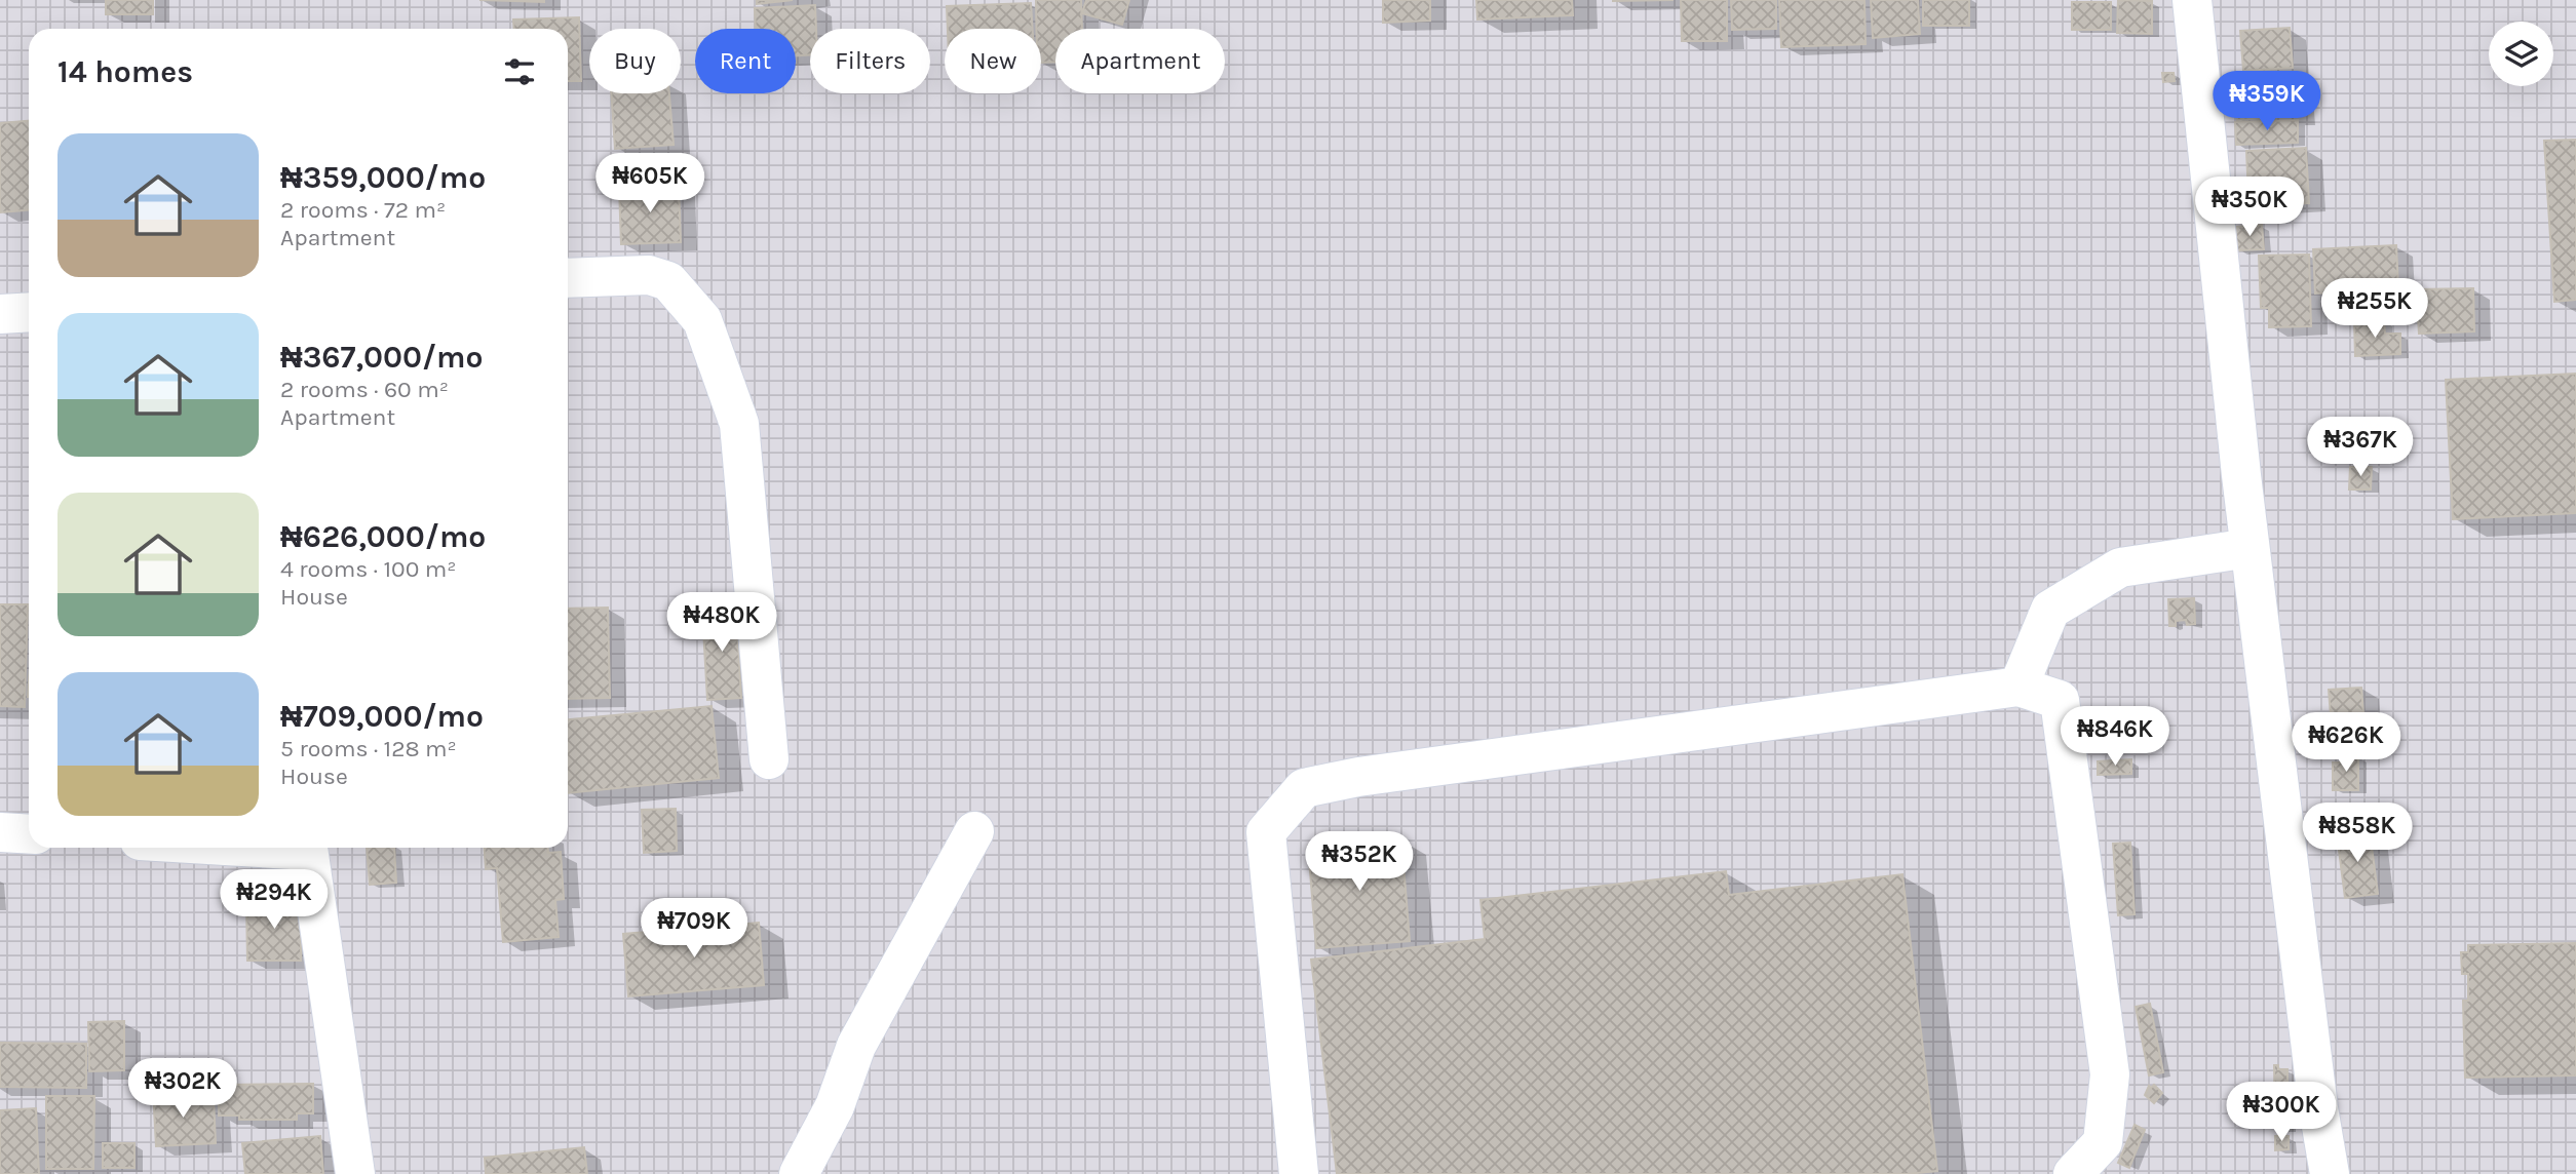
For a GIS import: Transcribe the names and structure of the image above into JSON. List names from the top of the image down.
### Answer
{
  "page": {
    "chip": [
      "Buy",
      "Rent",
      "Filters",
      "New",
      "Apartment"
    ],
    "heading": "14 homes",
    "price": [
      "₦359K",
      "₦605K",
      "₦350K",
      "₦255K",
      "₦367K",
      "₦480K",
      "₦846K",
      "₦626K",
      "₦858K",
      "₦352K",
      "₦294K",
      "₦709K",
      "₦302K",
      "₦300K"
    ],
    "list": [
      {
        "name": "₦359,000/mo",
        "note": "2 rooms · 72 m² · Apartment"
      },
      {
        "name": "₦367,000/mo",
        "note": "2 rooms · 60 m² · Apartment"
      },
      {
        "name": "₦626,000/mo",
        "note": "4 rooms · 100 m² · House"
      },
      {
        "name": "₦709,000/mo",
        "note": "5 rooms · 128 m² · House"
      }
    ]
  }
}
